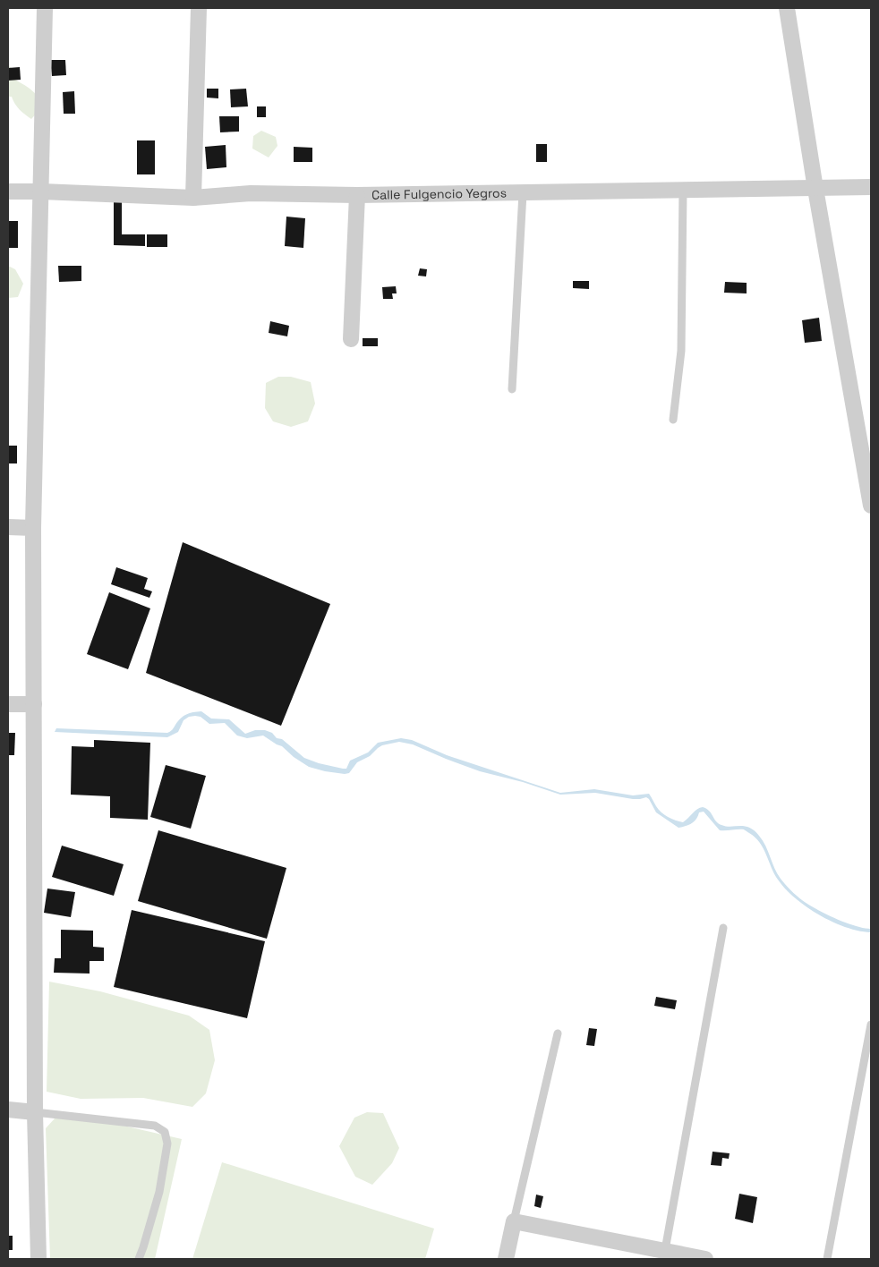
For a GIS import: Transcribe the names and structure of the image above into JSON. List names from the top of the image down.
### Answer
{
  "streets": {
    "street": ["Calle Fulgencio Yegros"]
  }
}
